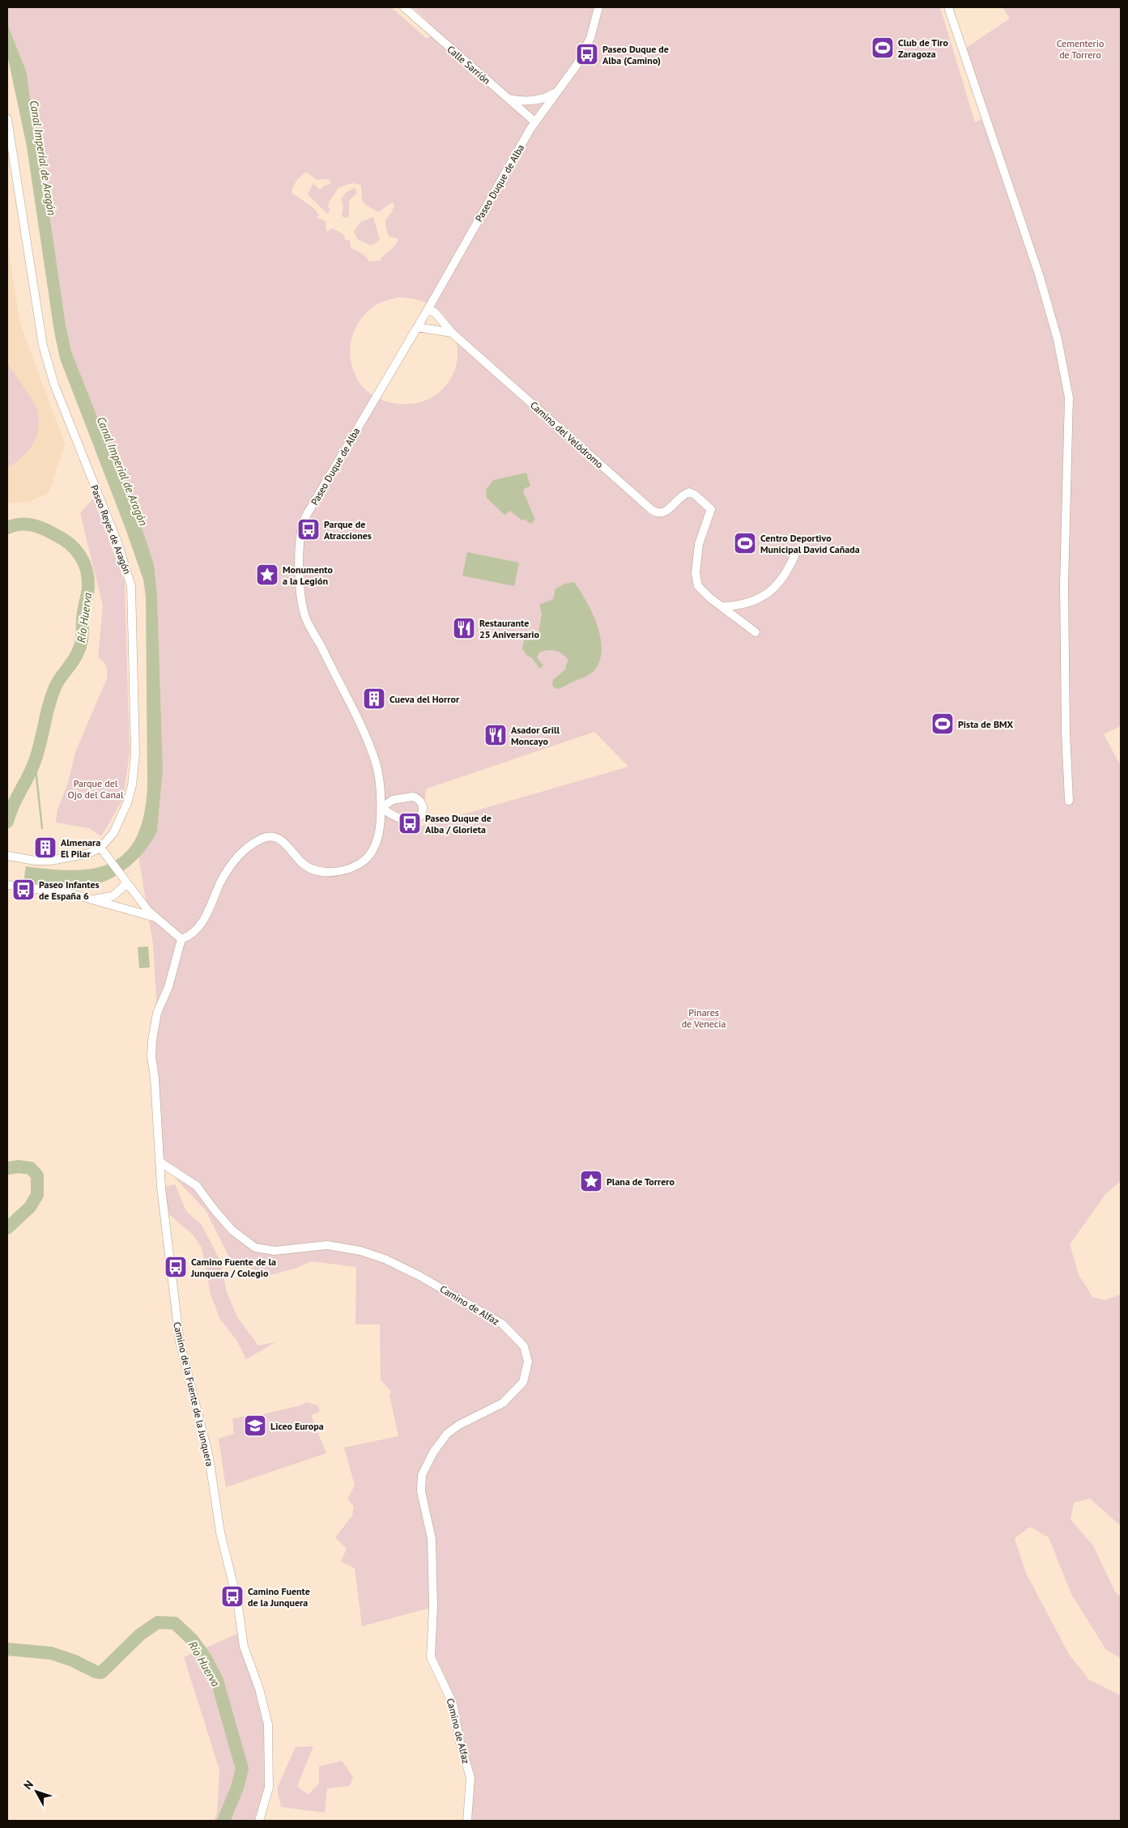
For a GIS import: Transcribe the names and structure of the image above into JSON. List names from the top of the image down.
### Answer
{
  "streets": {
    "street": [
      "Calle Sarrión",
      "Paseo Duque de Alba",
      "Camino del Velódromo",
      "Paseo Reyes de Aragón",
      "Camino de Alfaz",
      "Camino de la Fuente de la Junquera"
    ]
  },
  "crossings": [
    ["Calle Sarrión", "Paseo Duque de Alba"],
    ["Paseo Duque de Alba", "Camino del Velódromo"],
    ["Paseo Duque de Alba", "Camino de la Fuente de la Junquera"],
    ["Camino de Alfaz", "Camino de la Fuente de la Junquera"]
  ],
  "water": ["Canal Imperial de Aragón", "Río Huerva"],
  "parks": ["Cementerio de Torrero", "Parque del Ojo del Canal", "Pinares de Venecia"],
  "places": {
    "sports": ["Club de Tiro Zaragoza", "Centro Deportivo Municipal David Cañada", "Pista de BMX"],
    "bus stop": [
      "Paseo Duque de Alba (Camino)",
      "Parque de Atracciones",
      "Paseo Duque de Alba / Glorieta",
      "Paseo Infantes de España 6",
      "Camino Fuente de la Junquera / Colegio",
      "Camino Fuente de la Junquera"
    ],
    "place": ["Monumento a la Legión", "Plana de Torrero"],
    "restaurant": ["Restaurante 25 Aniversario", "Asador Grill Moncayo"],
    "building": ["Cueva del Horror", "Almenara El Pilar"],
    "school or university": ["Liceo Europa"]
  },
  "north": "top left"
}
